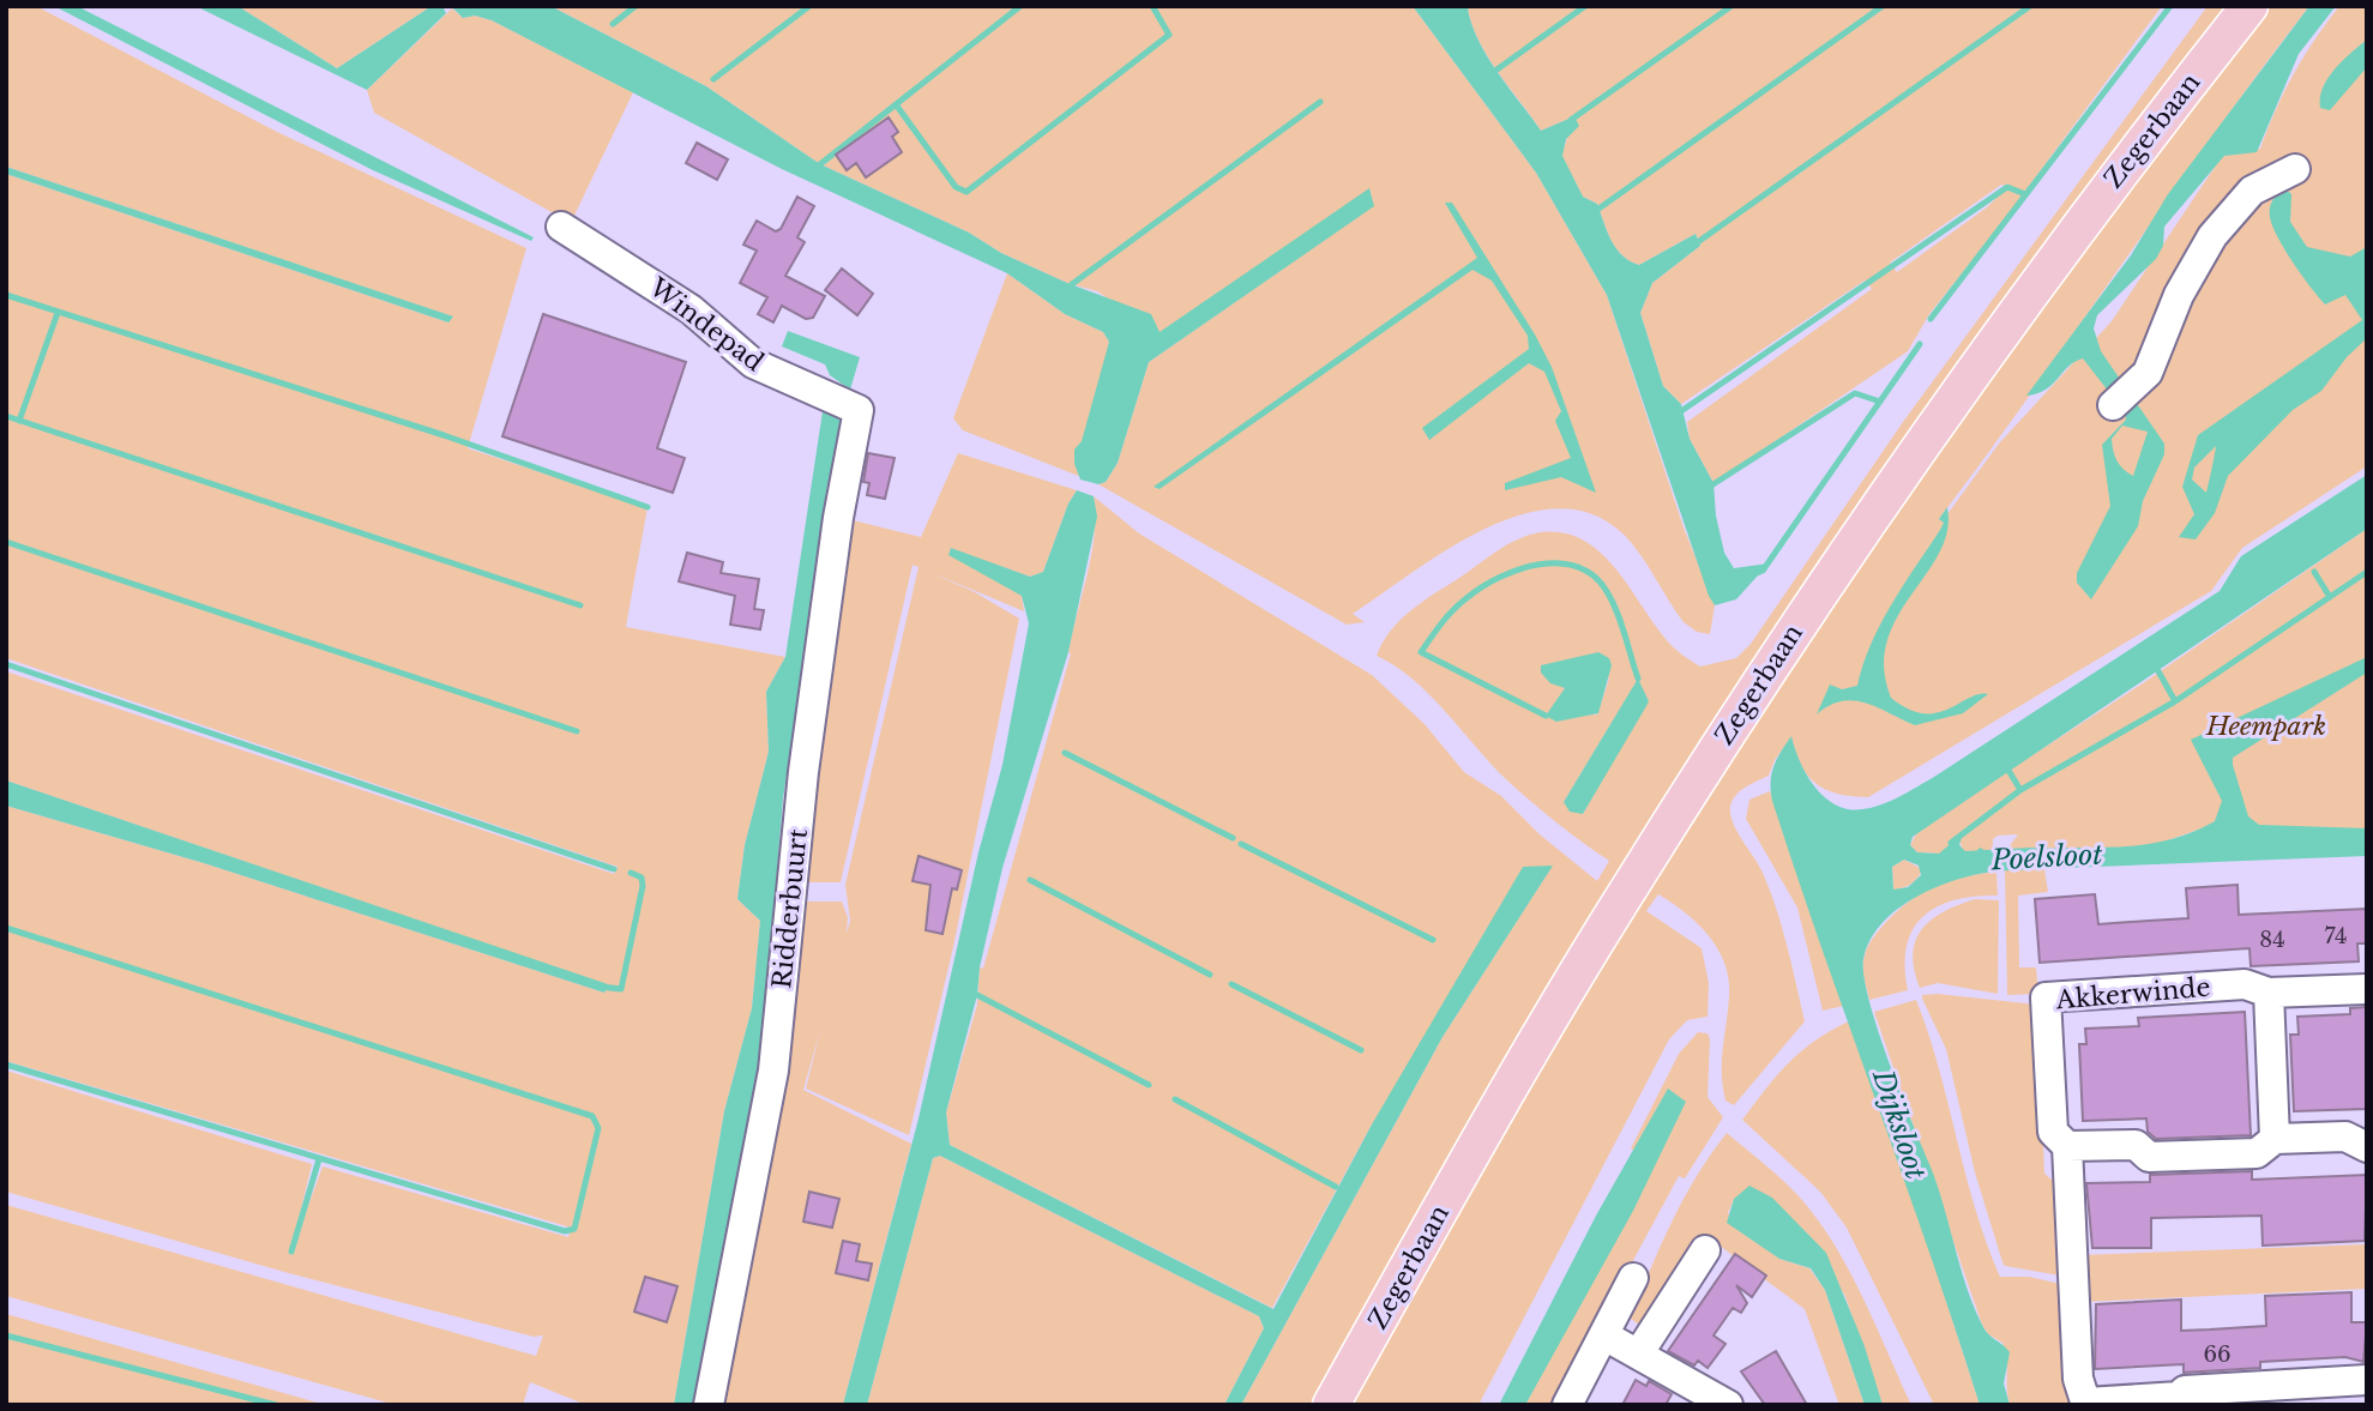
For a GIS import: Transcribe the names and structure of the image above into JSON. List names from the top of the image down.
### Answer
{
  "streets": {
    "main road": ["Zegerbaan"],
    "street": ["Windepad", "Ridderbuurt", "Akkerwinde"]
  },
  "crossings": [
    ["Windepad", "Ridderbuurt"]
  ],
  "water": ["Poelsloot", "Dijksloot"],
  "parks": ["Heempark"],
  "house_numbers": ["74", "84", "66"]
}
